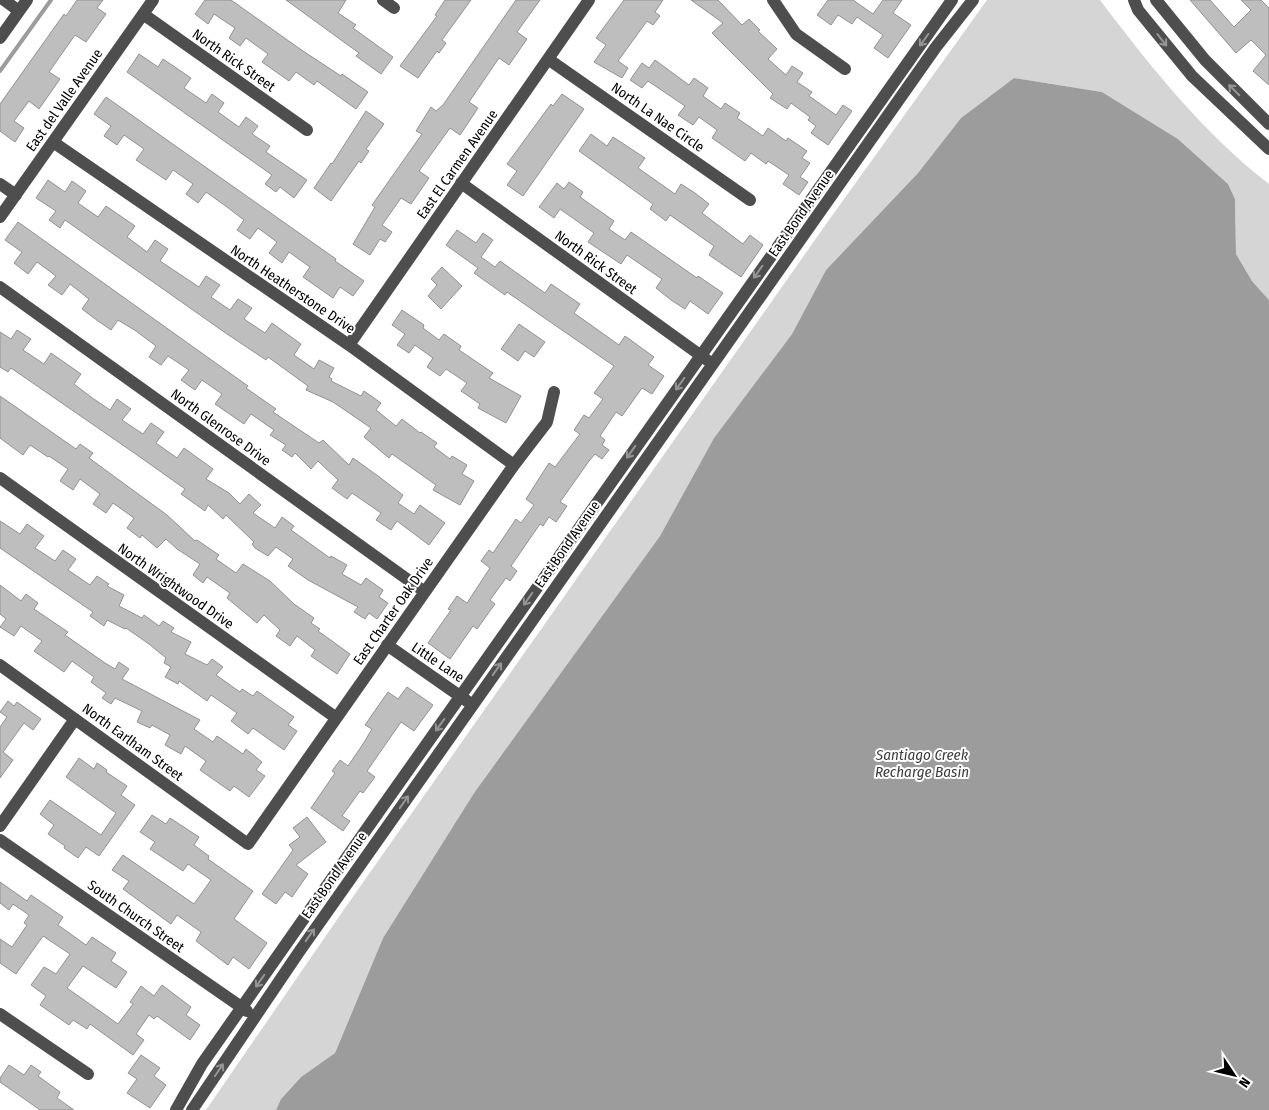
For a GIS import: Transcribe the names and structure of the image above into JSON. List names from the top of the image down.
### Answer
{
  "streets": {
    "street": [
      "North Rick Street",
      "East del Valle Avenue",
      "North La Nae Circle",
      "East El Carmen Avenue",
      "East Bond Avenue",
      "North Heatherstone Drive",
      "North Glenrose Drive",
      "North Wrightwood Drive",
      "East Charter Oak Drive",
      "Little Lane",
      "North Earlham Street",
      "South Church Street"
    ]
  },
  "crossings": [
    ["North Rick Street", "East del Valle Avenue"],
    ["North Rick Street", "East El Carmen Avenue"],
    ["North Rick Street", "East Bond Avenue"],
    ["East del Valle Avenue", "North Heatherstone Drive"],
    ["North La Nae Circle", "East El Carmen Avenue"],
    ["East El Carmen Avenue", "North Heatherstone Drive"],
    ["East Bond Avenue", "Little Lane"],
    ["East Bond Avenue", "South Church Street"],
    ["North Heatherstone Drive", "East Charter Oak Drive"],
    ["North Glenrose Drive", "East Charter Oak Drive"],
    ["North Wrightwood Drive", "East Charter Oak Drive"],
    ["East Charter Oak Drive", "Little Lane"],
    ["East Charter Oak Drive", "North Earlham Street"]
  ],
  "water": ["Santiago Creek Recharge Basin"],
  "north": "bottom right"
}
